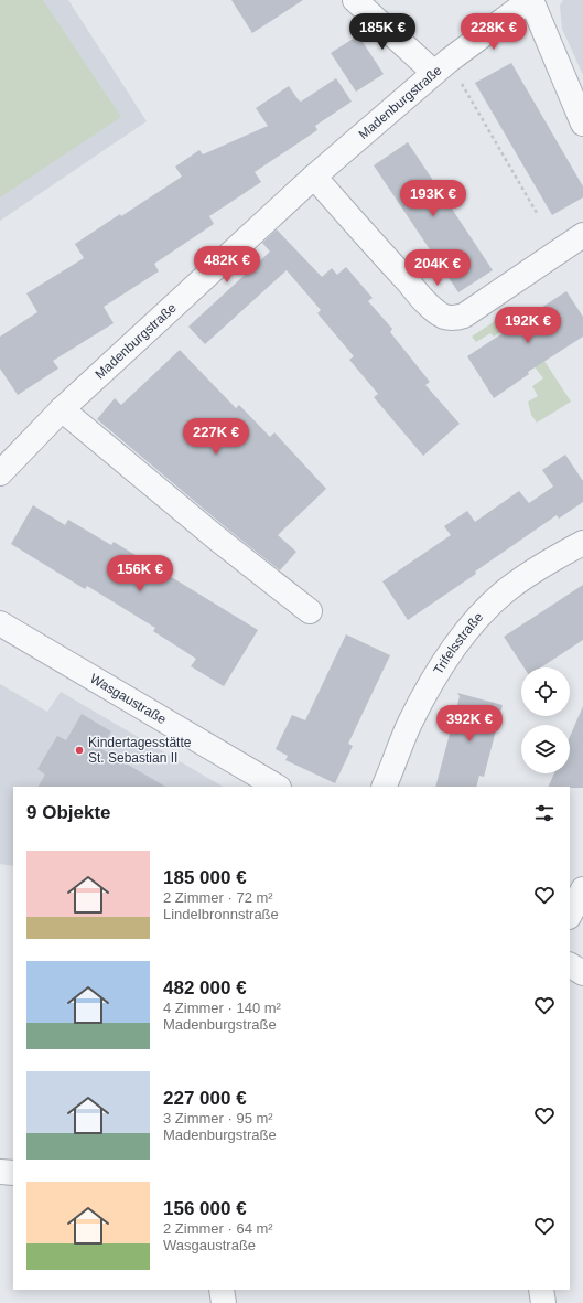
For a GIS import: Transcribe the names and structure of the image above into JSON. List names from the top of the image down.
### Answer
{
  "streets": {
    "street": ["Madenburgstraße", "Trifelsstraße", "Wasgaustraße"]
  },
  "places": ["Kindertagesstätte St. Sebastian II"],
  "page": {
    "price": [
      "185K €",
      "228K €",
      "193K €",
      "482K €",
      "204K €",
      "192K €",
      "227K €",
      "156K €",
      "392K €"
    ],
    "heading": "9 Objekte",
    "list": [
      {
        "name": "185 000 €",
        "note": "2 Zimmer · 72 m² · Lindelbronnstraße"
      },
      {
        "name": "482 000 €",
        "note": "4 Zimmer · 140 m² · Madenburgstraße"
      },
      {
        "name": "227 000 €",
        "note": "3 Zimmer · 95 m² · Madenburgstraße"
      },
      {
        "name": "156 000 €",
        "note": "2 Zimmer · 64 m² · Wasgaustraße"
      }
    ]
  }
}
